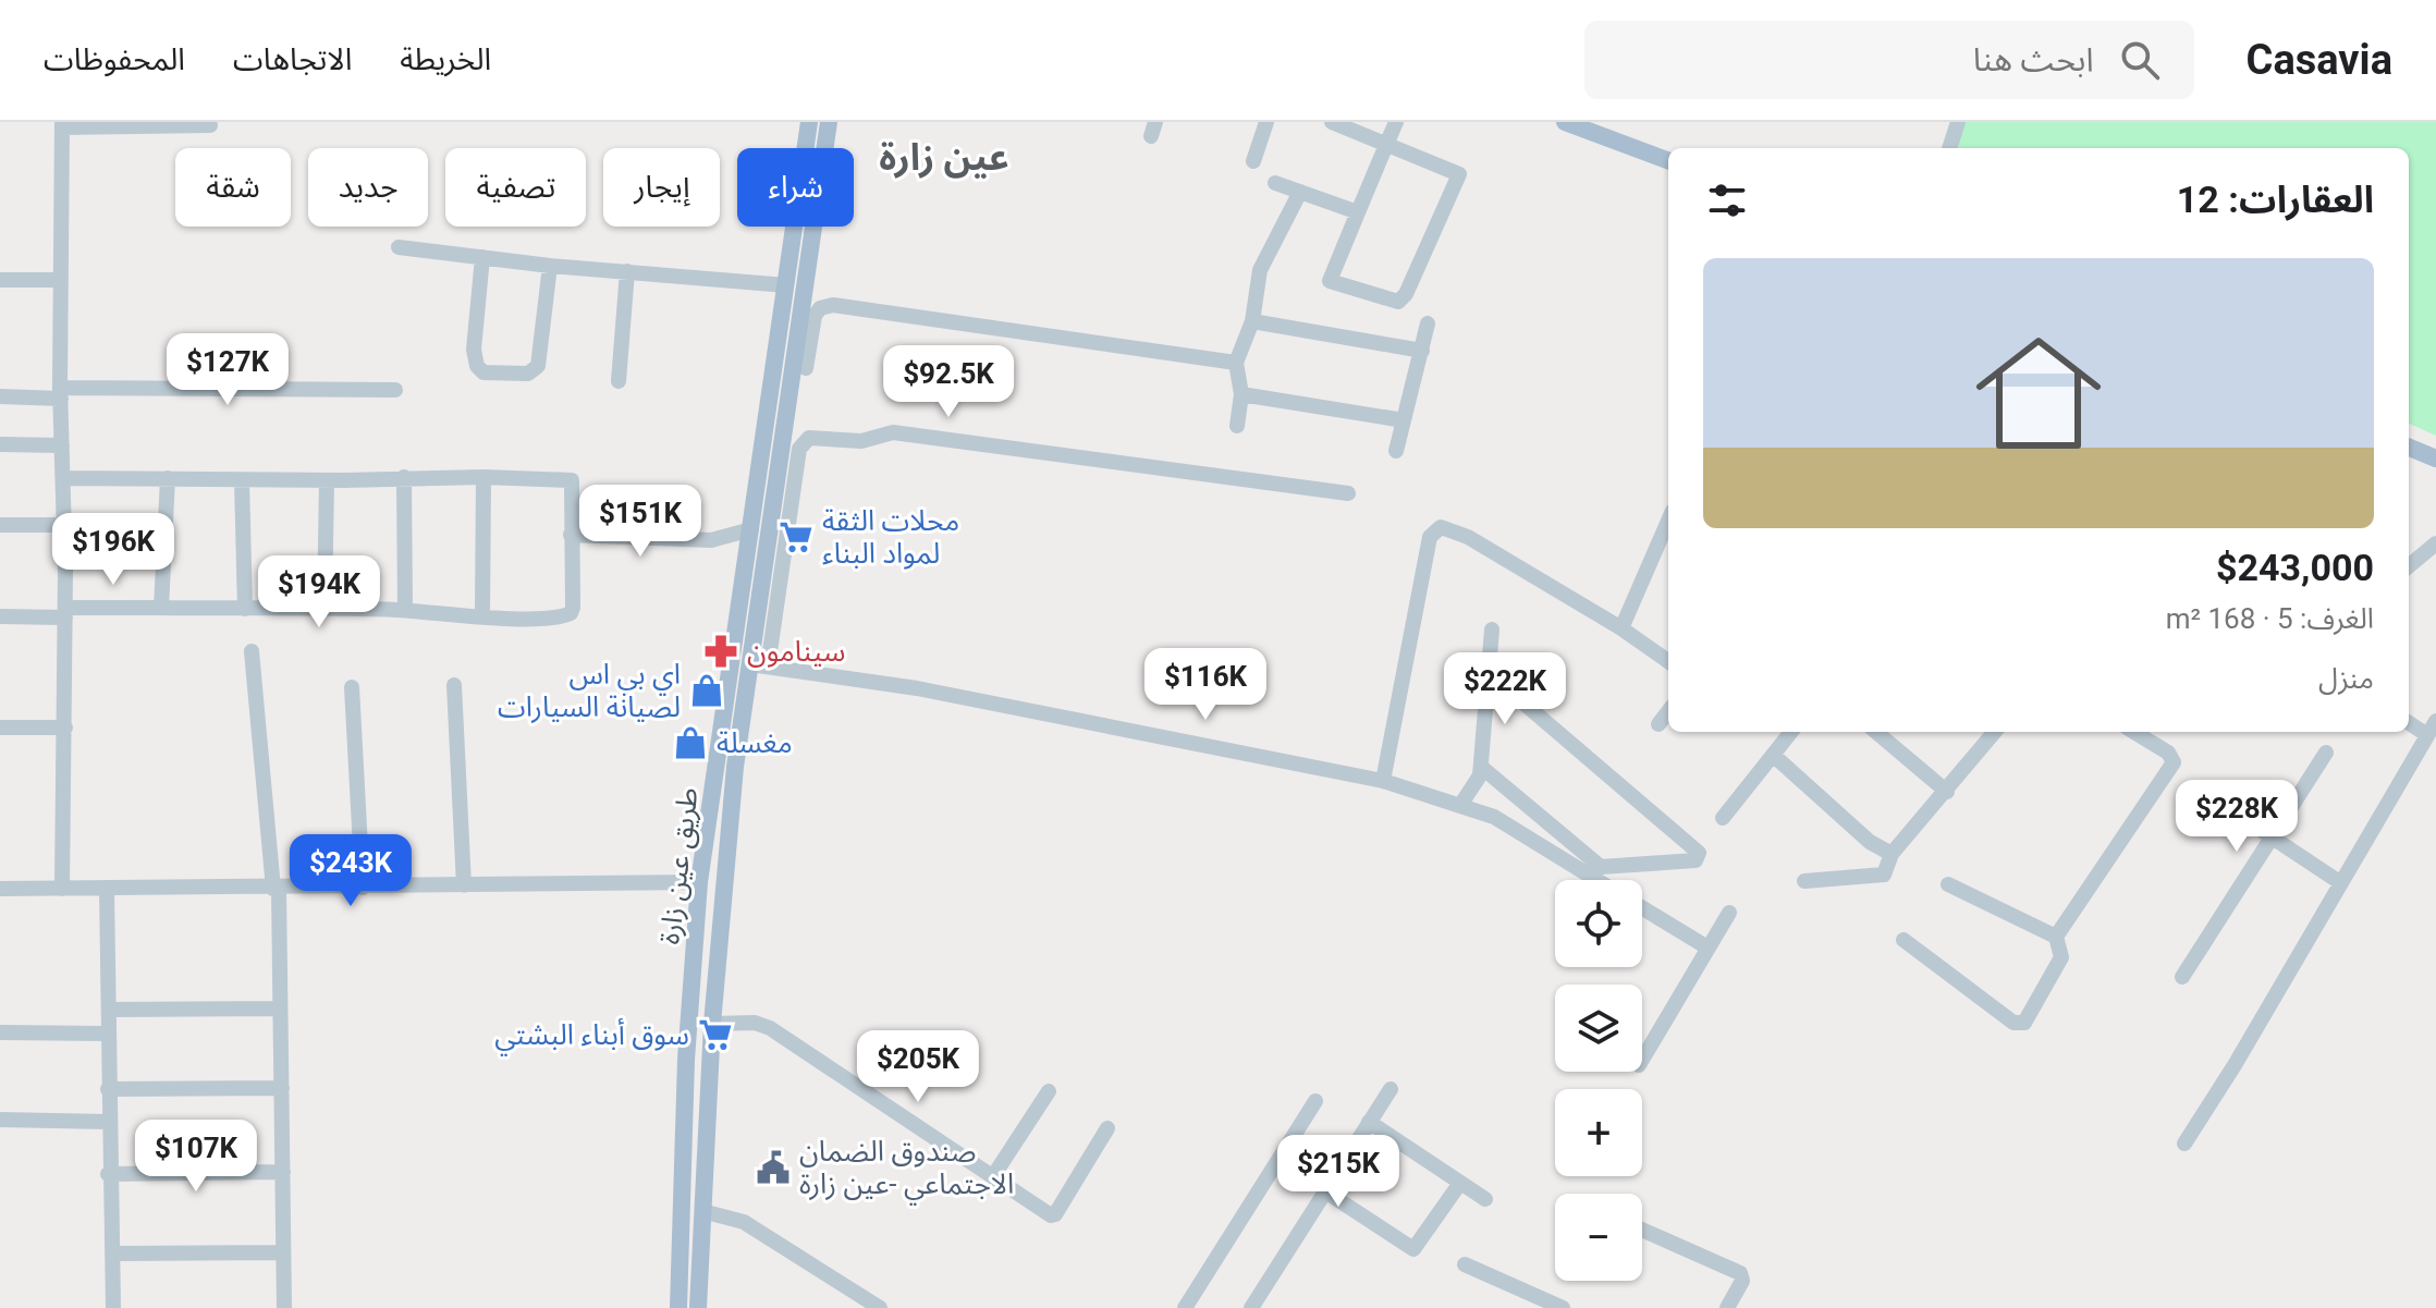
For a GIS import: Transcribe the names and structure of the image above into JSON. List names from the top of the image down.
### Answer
{
  "streets": {
    "main road": ["طريق عين زارة"]
  },
  "districts": ["عين زارة"],
  "places": {
    "supermarket": ["محلات الثقة لمواد البناء", "سوق أبناء البشتي"],
    "pharmacy": ["سينامون"],
    "shop": ["اي بي اس لصيانة السيارات", "مغسلة"],
    "public building": ["صندوق الضمان الاجتماعي -عين زارة"]
  },
  "page": {
    "header": "Casavia",
    "search": "ابحث هنا",
    "nav": ["الخريطة", "الاتجاهات", "المحفوظات"],
    "chip": [
      "شراء",
      "إيجار",
      "تصفية",
      "جديد",
      "شقة"
    ],
    "heading": "العقارات: 12",
    "list": [
      {
        "name": "$243,000",
        "note": "الغرف: 5 · 168 m² · منزل"
      }
    ],
    "price": [
      "$127K",
      "$92.5K",
      "$151K",
      "$196K",
      "$194K",
      "$116K",
      "$222K",
      "$228K",
      "$243K",
      "$205K",
      "$107K",
      "$215K"
    ],
    "map_buttons": ["+", "−"]
  }
}
